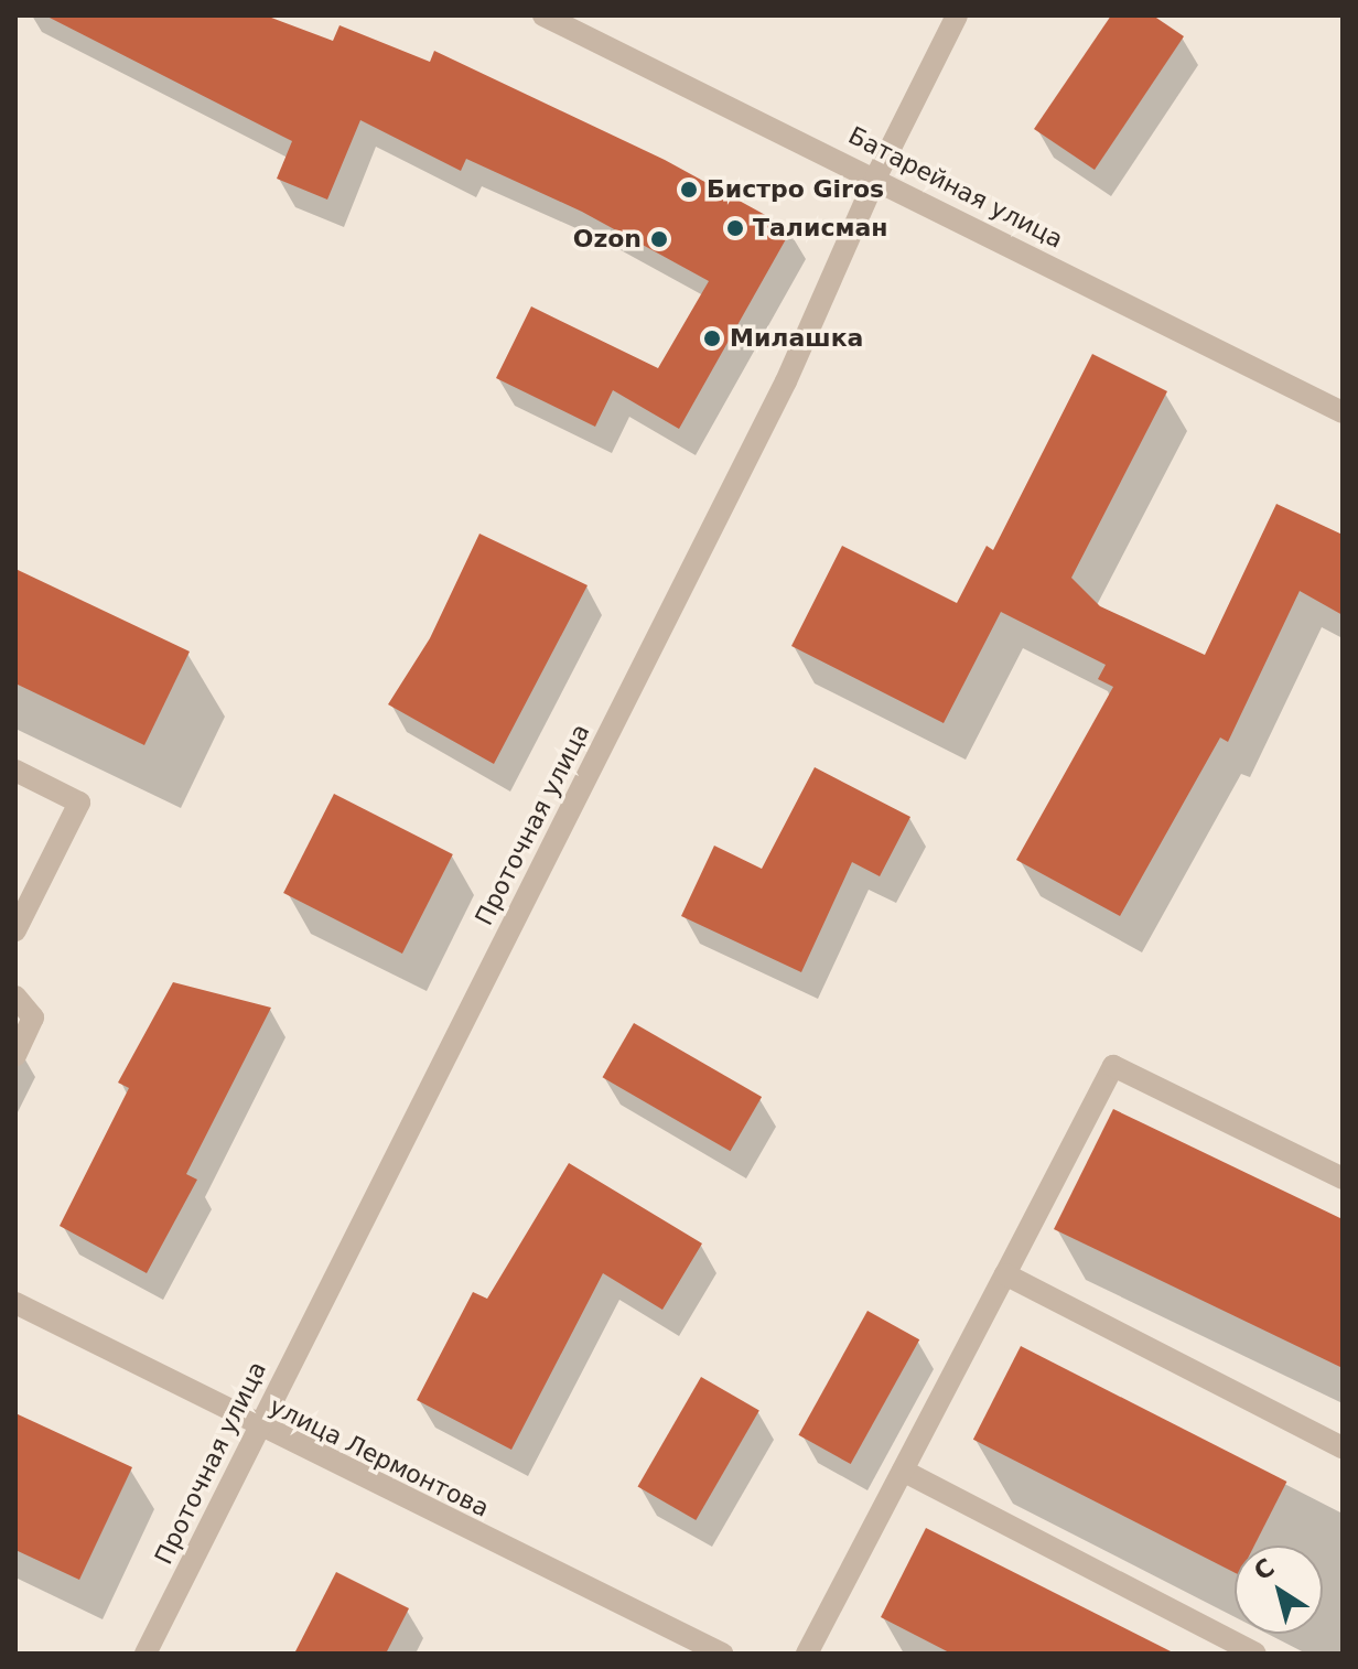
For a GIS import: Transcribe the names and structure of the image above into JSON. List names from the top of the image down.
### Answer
{
  "streets": {
    "street": ["Батарейная улица", "Проточная улица", "улица Лермонтова"]
  },
  "crossings": [
    ["Батарейная улица", "Проточная улица"],
    ["Проточная улица", "улица Лермонтова"]
  ],
  "places": [
    "Бистро Giros",
    "Талисман",
    "Ozon",
    "Милашка"
  ],
  "north": "top left"
}
